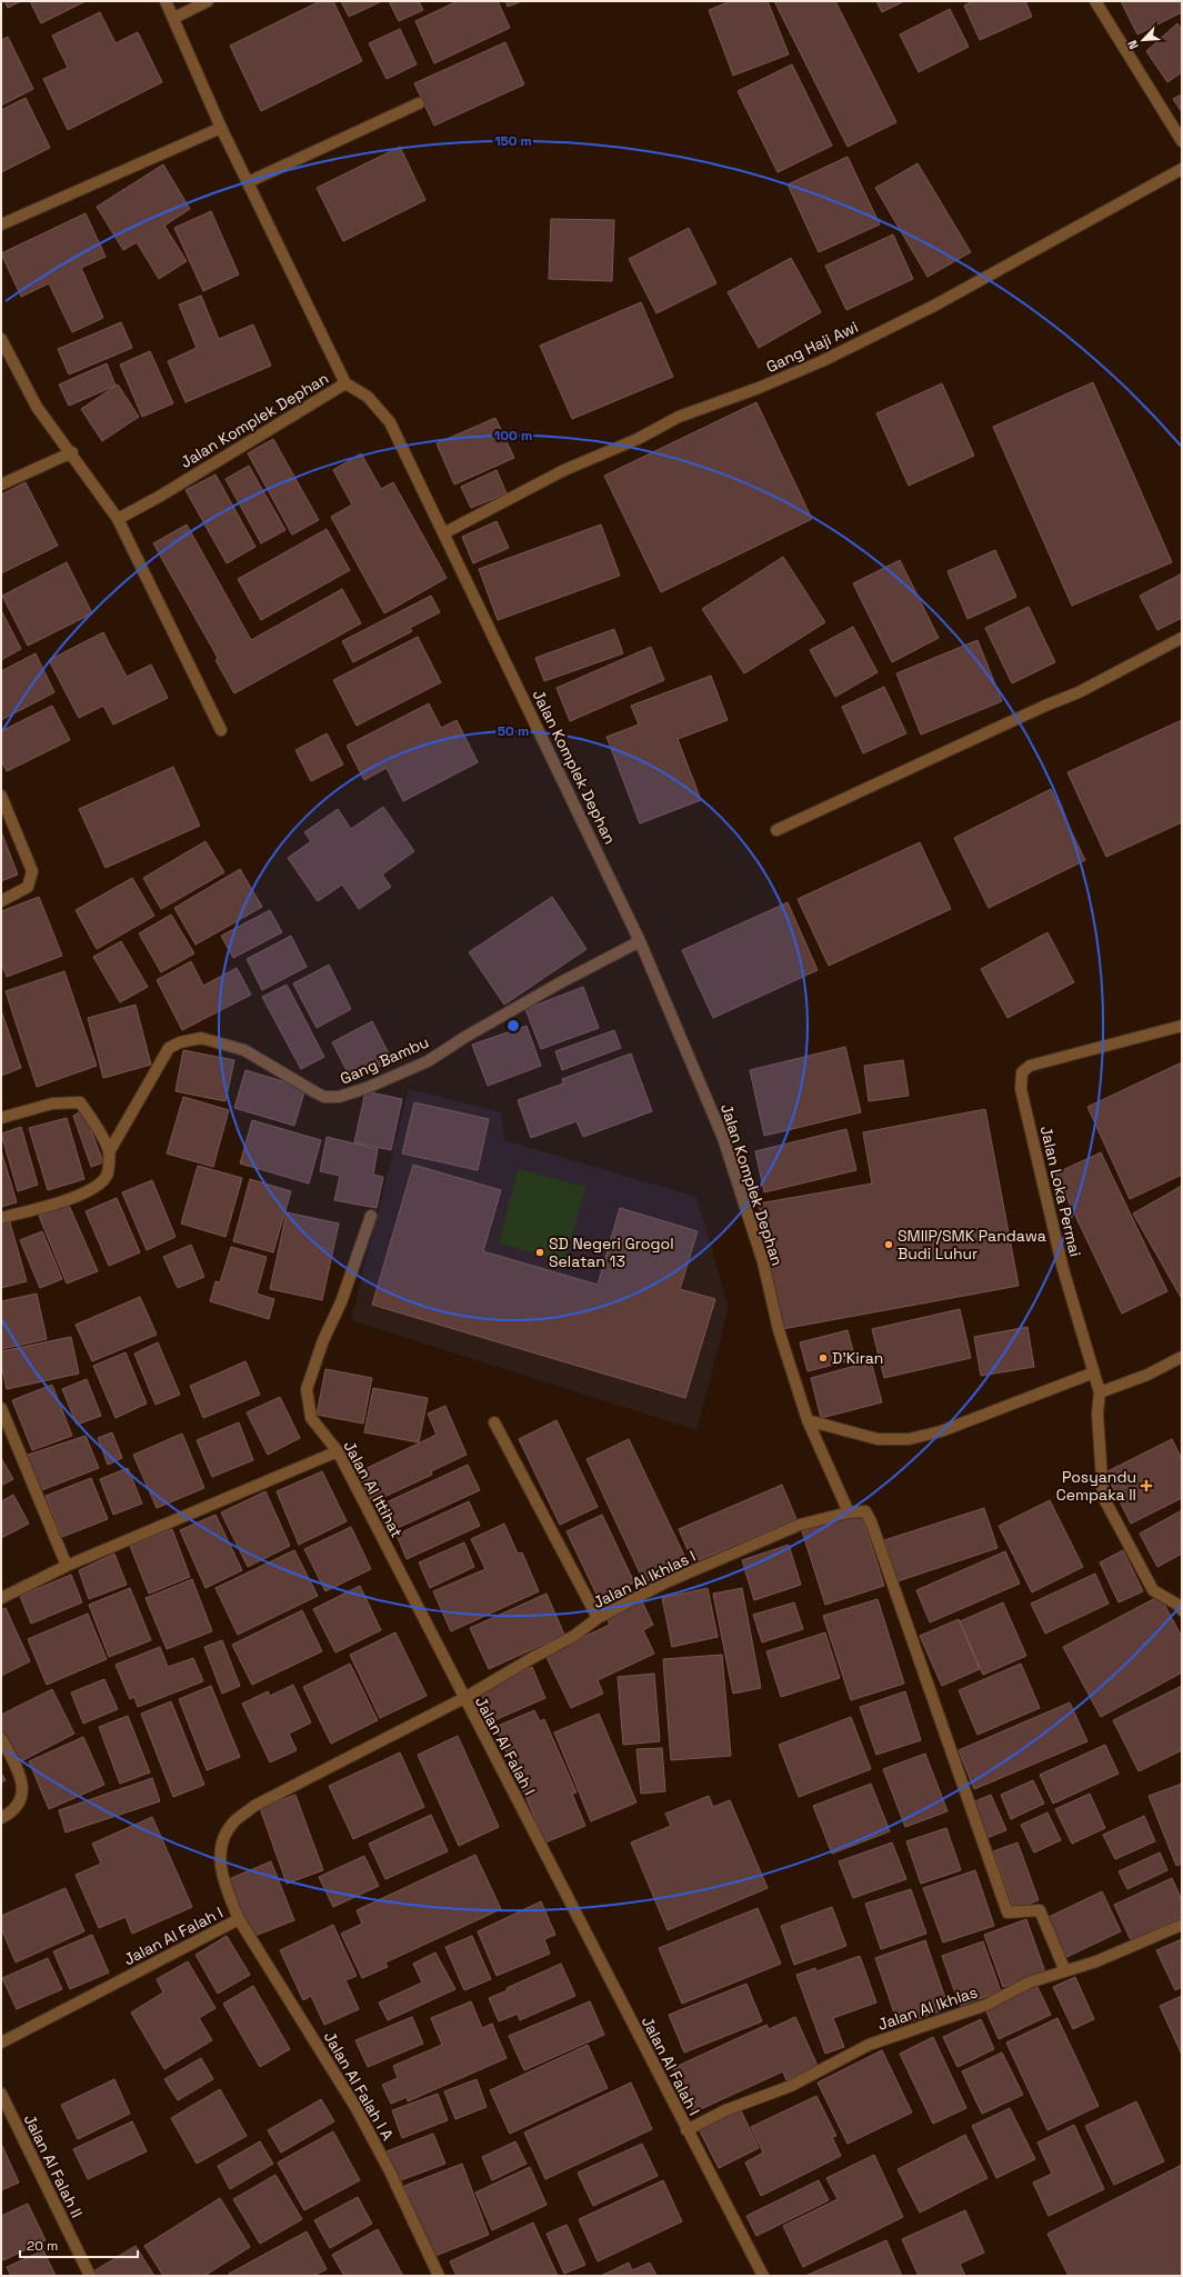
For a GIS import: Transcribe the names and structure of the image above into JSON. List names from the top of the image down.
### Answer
{
  "streets": {
    "street": [
      "Gang Haji Awi",
      "Jalan Komplek Dephan",
      "Gang Bambu",
      "Jalan Loka Permai",
      "Jalan Al Ittihat",
      "Jalan Al Ikhlas I",
      "Jalan Al Falah I",
      "Jalan Al Ikhlas",
      "Jalan Al Falah I A",
      "Jalan Al Falah II"
    ]
  },
  "crossings": [
    ["Gang Haji Awi", "Jalan Komplek Dephan"],
    ["Jalan Komplek Dephan", "Gang Bambu"],
    ["Jalan Komplek Dephan", "Jalan Al Ikhlas I"],
    ["Jalan Al Ittihat", "Jalan Al Ikhlas I"],
    ["Jalan Al Ittihat", "Jalan Al Falah I"],
    ["Jalan Al Ikhlas I", "Jalan Al Falah I"],
    ["Jalan Al Falah I", "Jalan Al Ikhlas"],
    ["Jalan Al Falah I", "Jalan Al Falah I A"]
  ],
  "places": {
    "other": ["SMIIP/SMK Pandawa Budi Luhur", "SD Negeri Grogol Selatan 13", "D'Kiran"],
    "health": ["Posyandu Cempaka II"]
  },
  "scale_bar": "20 m",
  "north": "bottom left",
  "rings": ["150 m", "100 m", "50 m"]
}
